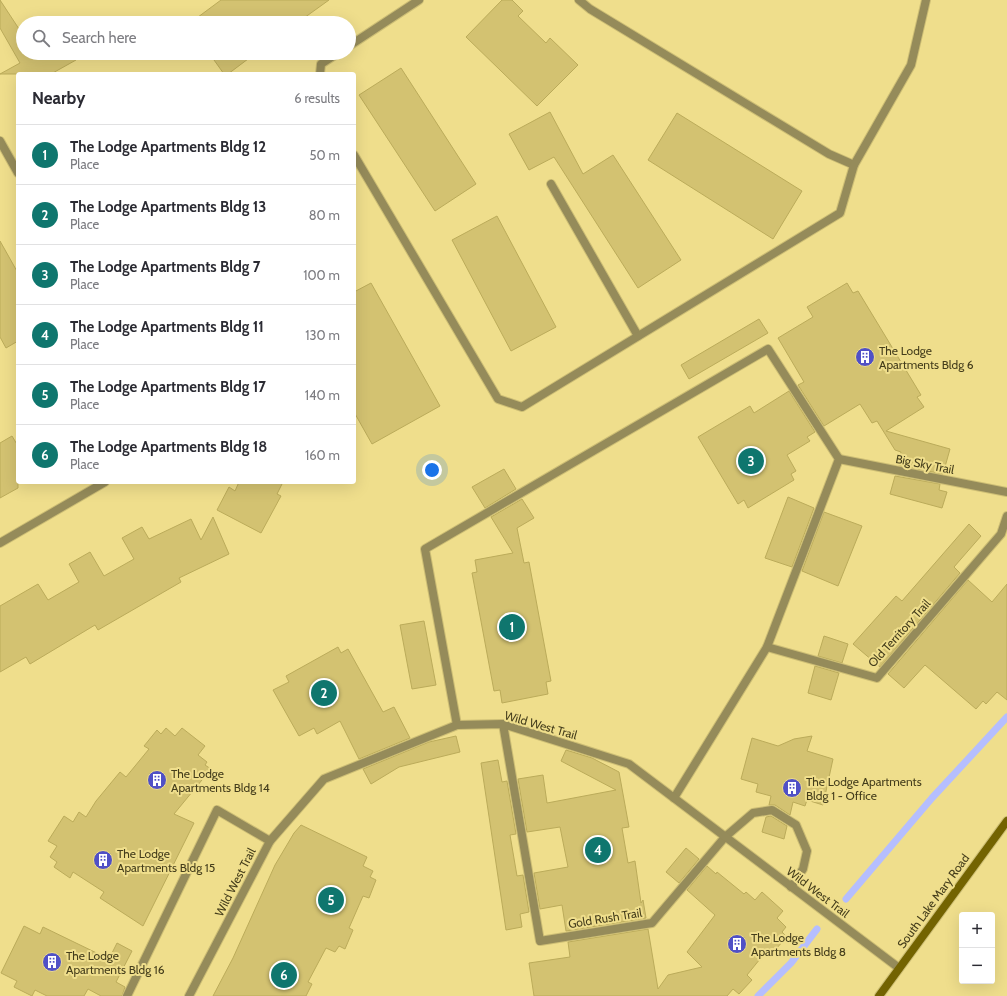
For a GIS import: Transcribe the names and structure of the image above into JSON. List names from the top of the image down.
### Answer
{
  "streets": {
    "main road": ["South Lake Mary Road"],
    "street": [
      "Big Sky Trail",
      "Old Territory Trail",
      "Wild West Trail",
      "Gold Rush Trail"
    ]
  },
  "crossings": [
    ["Wild West Trail", "South Lake Mary Road"],
    ["Wild West Trail", "Gold Rush Trail"]
  ],
  "places": {
    "building": [
      "The Lodge Apartments Bldg 6",
      "The Lodge Apartments Bldg 14",
      "The Lodge Apartments Bldg 1 - Office",
      "The Lodge Apartments Bldg 15",
      "The Lodge Apartments Bldg 8",
      "The Lodge Apartments Bldg 16"
    ]
  },
  "page": {
    "search": "Search here",
    "heading": ["Nearby", "6 results"],
    "list": [
      {
        "mark": "1",
        "name": "The Lodge Apartments Bldg 12",
        "note": "Place",
        "value": "50 m"
      },
      {
        "mark": "2",
        "name": "The Lodge Apartments Bldg 13",
        "note": "Place",
        "value": "80 m"
      },
      {
        "mark": "3",
        "name": "The Lodge Apartments Bldg 7",
        "note": "Place",
        "value": "100 m"
      },
      {
        "mark": "4",
        "name": "The Lodge Apartments Bldg 11",
        "note": "Place",
        "value": "130 m"
      },
      {
        "mark": "5",
        "name": "The Lodge Apartments Bldg 17",
        "note": "Place",
        "value": "140 m"
      },
      {
        "mark": "6",
        "name": "The Lodge Apartments Bldg 18",
        "note": "Place",
        "value": "160 m"
      }
    ],
    "pins": [
      "3",
      "1",
      "2",
      "4",
      "5",
      "6"
    ],
    "map_buttons": ["+", "−"]
  }
}
